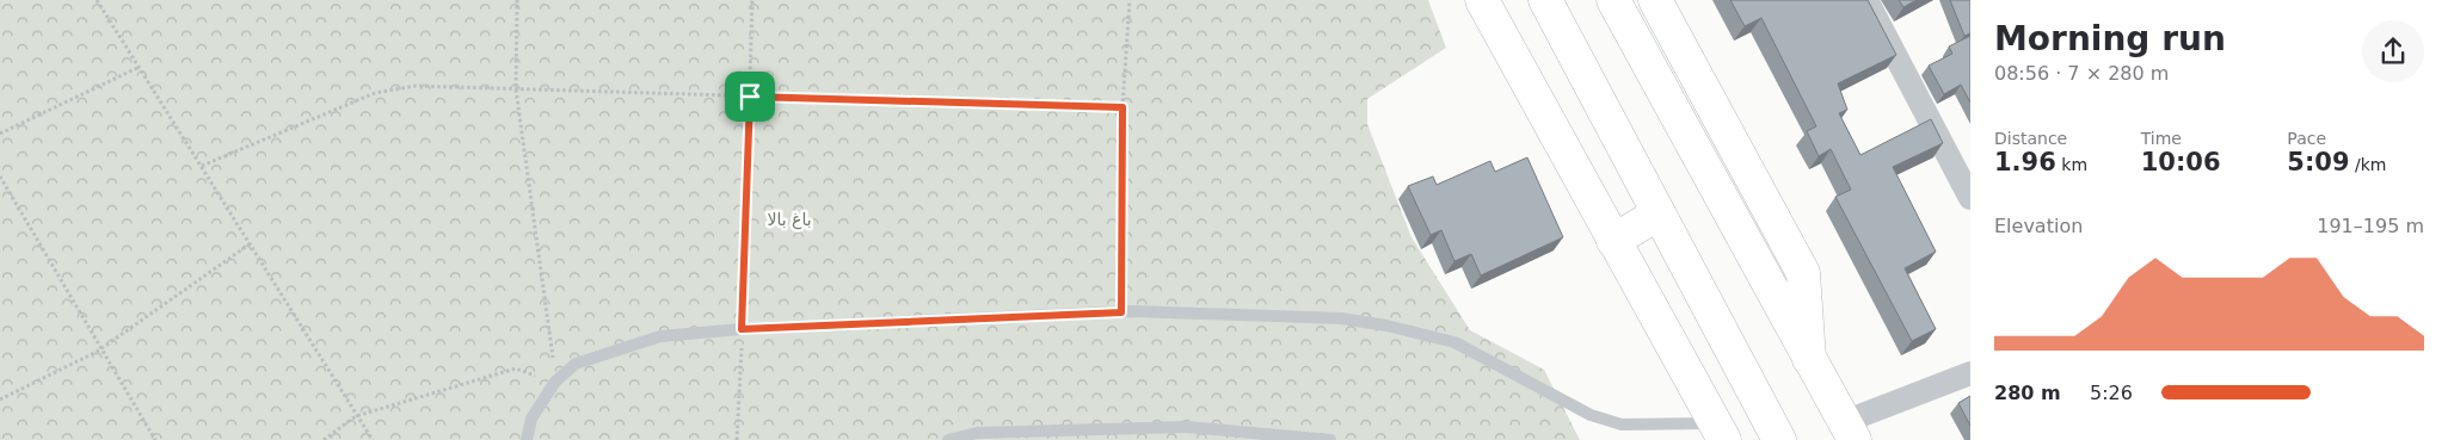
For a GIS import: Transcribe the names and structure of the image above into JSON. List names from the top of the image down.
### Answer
{
  "parks": ["باغ بالا"],
  "page": {
    "heading": ["Morning run", "08:56 · 7 × 280 m"],
    "stats": [
      ["Distance", "1.96 km"],
      ["Time", "10:06"],
      ["Pace", "5:09 /km"]
    ],
    "chart": ["Elevation", "191–195 m"],
    "list": [
      {
        "name": "280 m",
        "note": "5:26"
      }
    ]
  }
}
